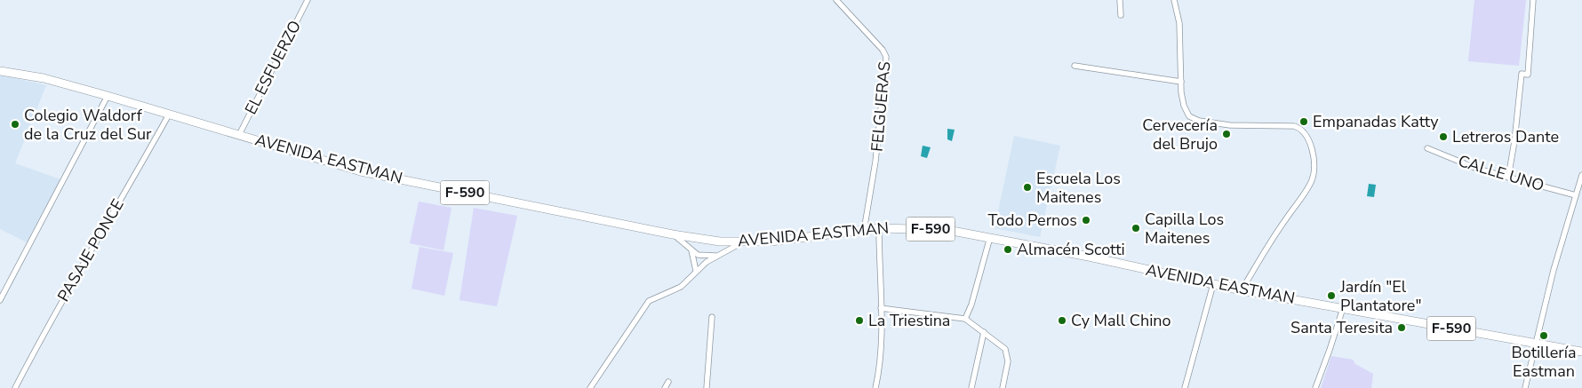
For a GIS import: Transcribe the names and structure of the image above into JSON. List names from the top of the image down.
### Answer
{
  "streets": {
    "main road": ["AVENIDA EASTMAN", "F-590"],
    "street": [
      "EL ESFUERZO",
      "FELGUERAS",
      "CALLE UNO",
      "PASAJE PONCE"
    ]
  },
  "crossings": [
    ["EL ESFUERZO", "AVENIDA EASTMAN"],
    ["FELGUERAS", "AVENIDA EASTMAN"],
    ["AVENIDA EASTMAN", "PASAJE PONCE"]
  ],
  "places": [
    "Empanadas Katty",
    "Colegio Waldorf de la Cruz del Sur",
    "Cervecería del Brujo",
    "Letreros Dante",
    "Escuela Los Maitenes",
    "Todo Pernos",
    "Capilla Los Maitenes",
    "Almacén Scotti",
    "Jardín \"El Plantatore\"",
    "La Triestina",
    "Cy Mall Chino",
    "Santa Teresita",
    "Botillería Eastman"
  ]
}
